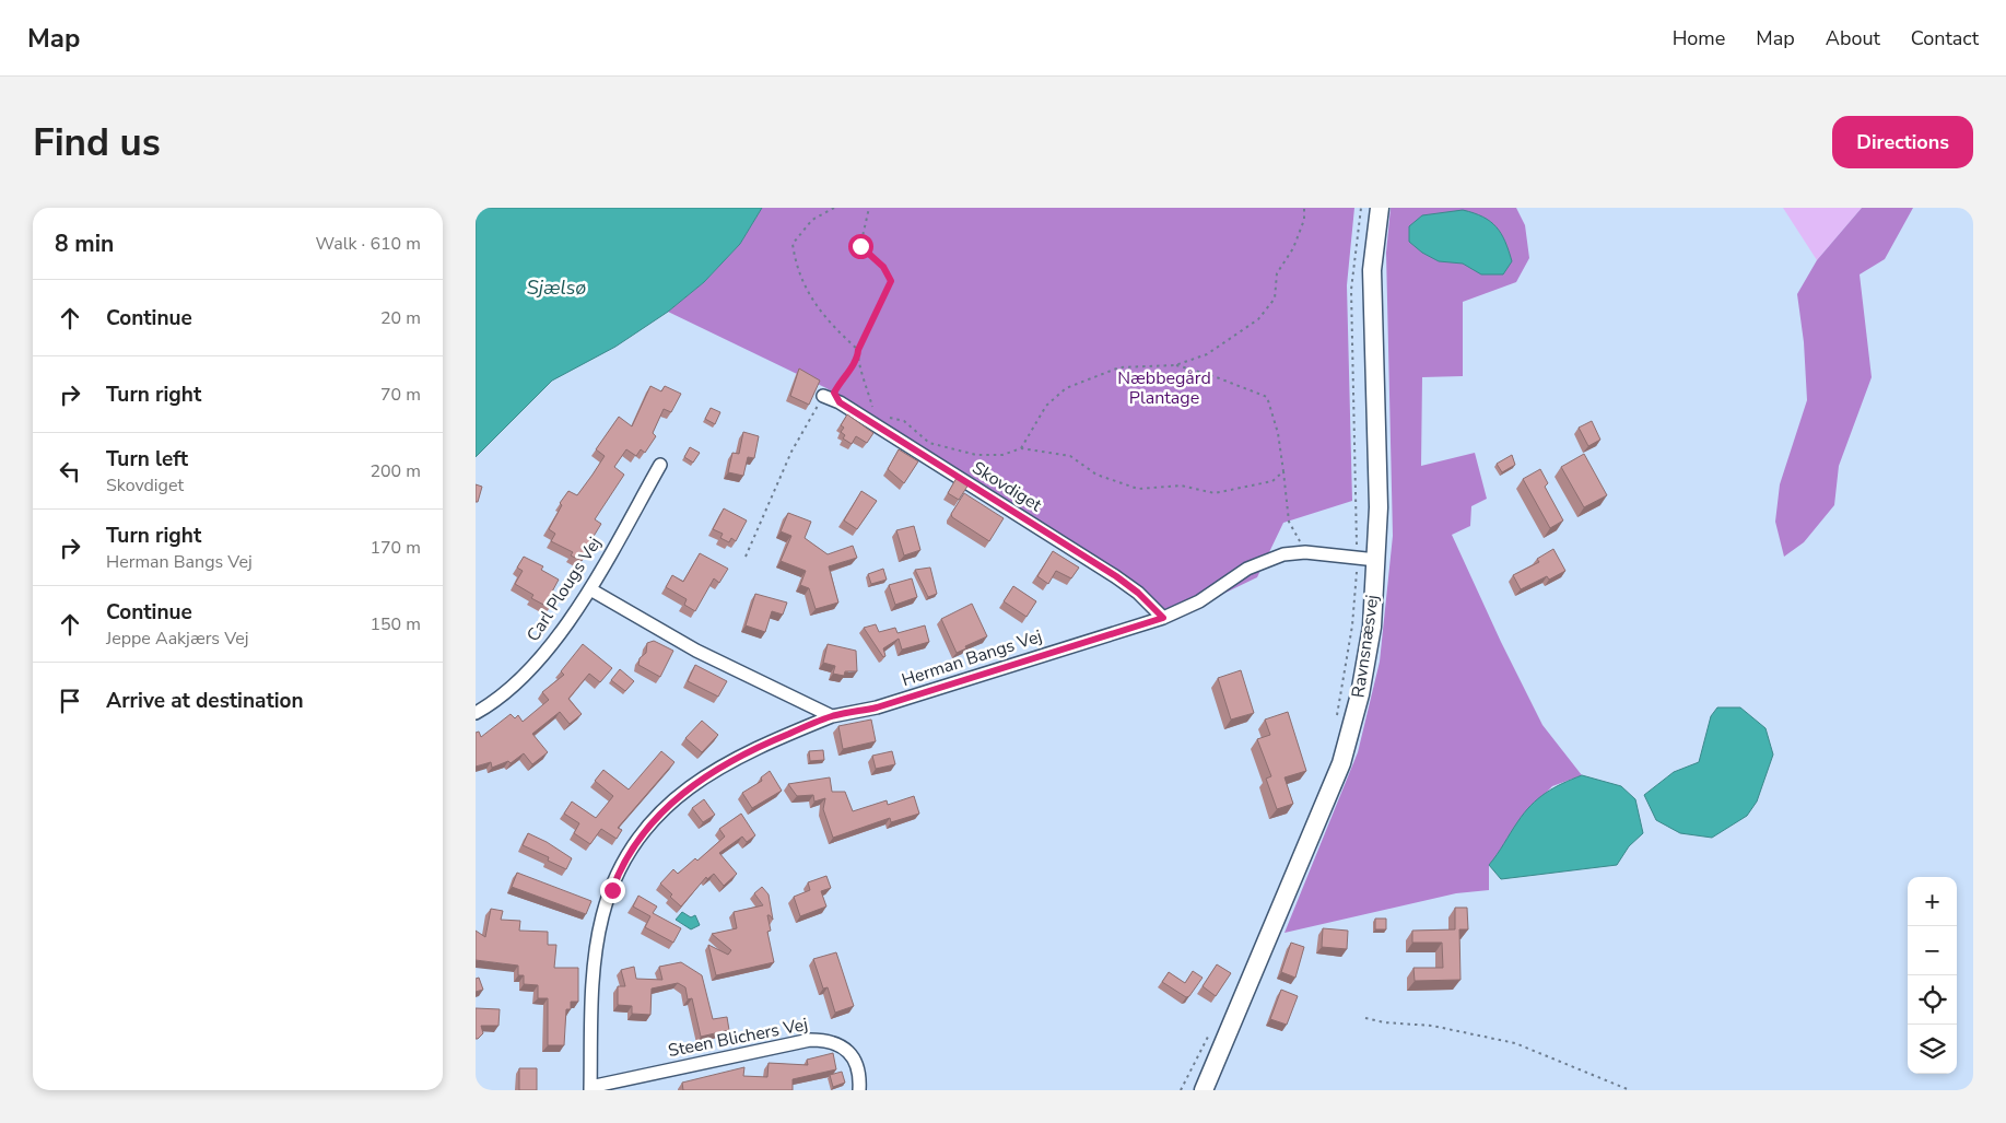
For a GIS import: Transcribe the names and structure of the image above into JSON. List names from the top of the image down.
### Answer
{
  "streets": {
    "main road": ["Ravnsnæsvej"],
    "street": [
      "Skovdiget",
      "Carl Plougs Vej",
      "Herman Bangs Vej",
      "Steen Blichers Vej"
    ]
  },
  "crossings": [
    ["Skovdiget", "Herman Bangs Vej"],
    ["Ravnsnæsvej", "Herman Bangs Vej"],
    ["Herman Bangs Vej", "Steen Blichers Vej"]
  ],
  "water": ["Sjælsø"],
  "parks": ["Næbbegård Plantage"],
  "page": {
    "header": "Map",
    "nav": [
      "Home",
      "Map",
      "About",
      "Contact"
    ],
    "buttons": "Directions",
    "title": "Find us",
    "heading": ["8 min", "Walk · 610 m"],
    "list": [
      ["Continue", "20 m"],
      ["Turn right", "70 m"],
      ["Turn left", "Skovdiget", "200 m"],
      ["Turn right", "Herman Bangs Vej", "170 m"],
      ["Continue", "Jeppe Aakjærs Vej", "150 m"],
      "Arrive at destination"
    ],
    "map_buttons": ["+", "−"]
  }
}
